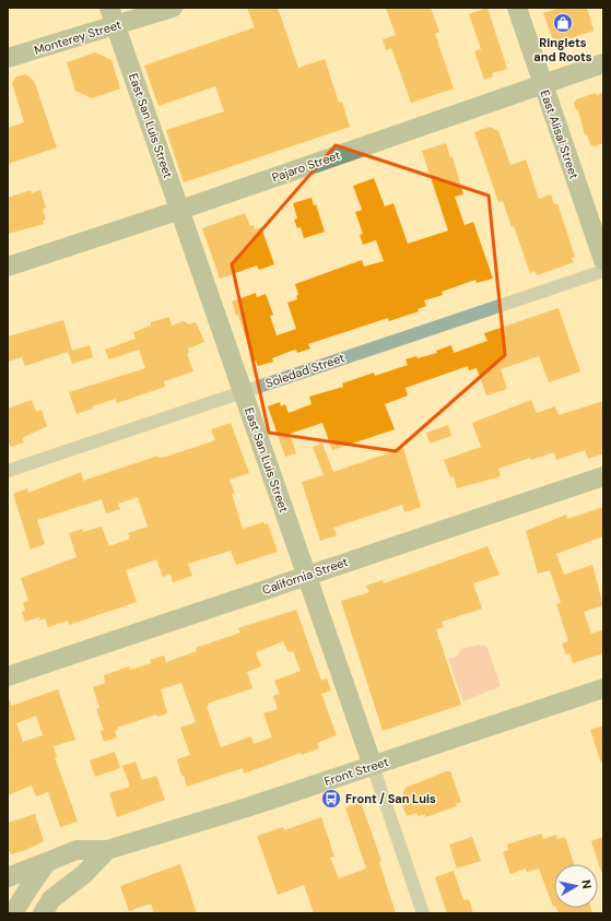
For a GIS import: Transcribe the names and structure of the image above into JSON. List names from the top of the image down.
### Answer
{
  "streets": {
    "street": [
      "Monterey Street",
      "East San Luis Street",
      "East Alisal Street",
      "Pajaro Street",
      "Soledad Street",
      "California Street",
      "Front Street"
    ]
  },
  "crossings": [
    ["Monterey Street", "East San Luis Street"],
    ["East San Luis Street", "Pajaro Street"],
    ["East San Luis Street", "Soledad Street"],
    ["East San Luis Street", "California Street"],
    ["East San Luis Street", "Front Street"],
    ["East Alisal Street", "Pajaro Street"]
  ],
  "places": {
    "shop": ["Ringlets and Roots"],
    "bus stop": ["Front / San Luis"]
  },
  "north": "right"
}
